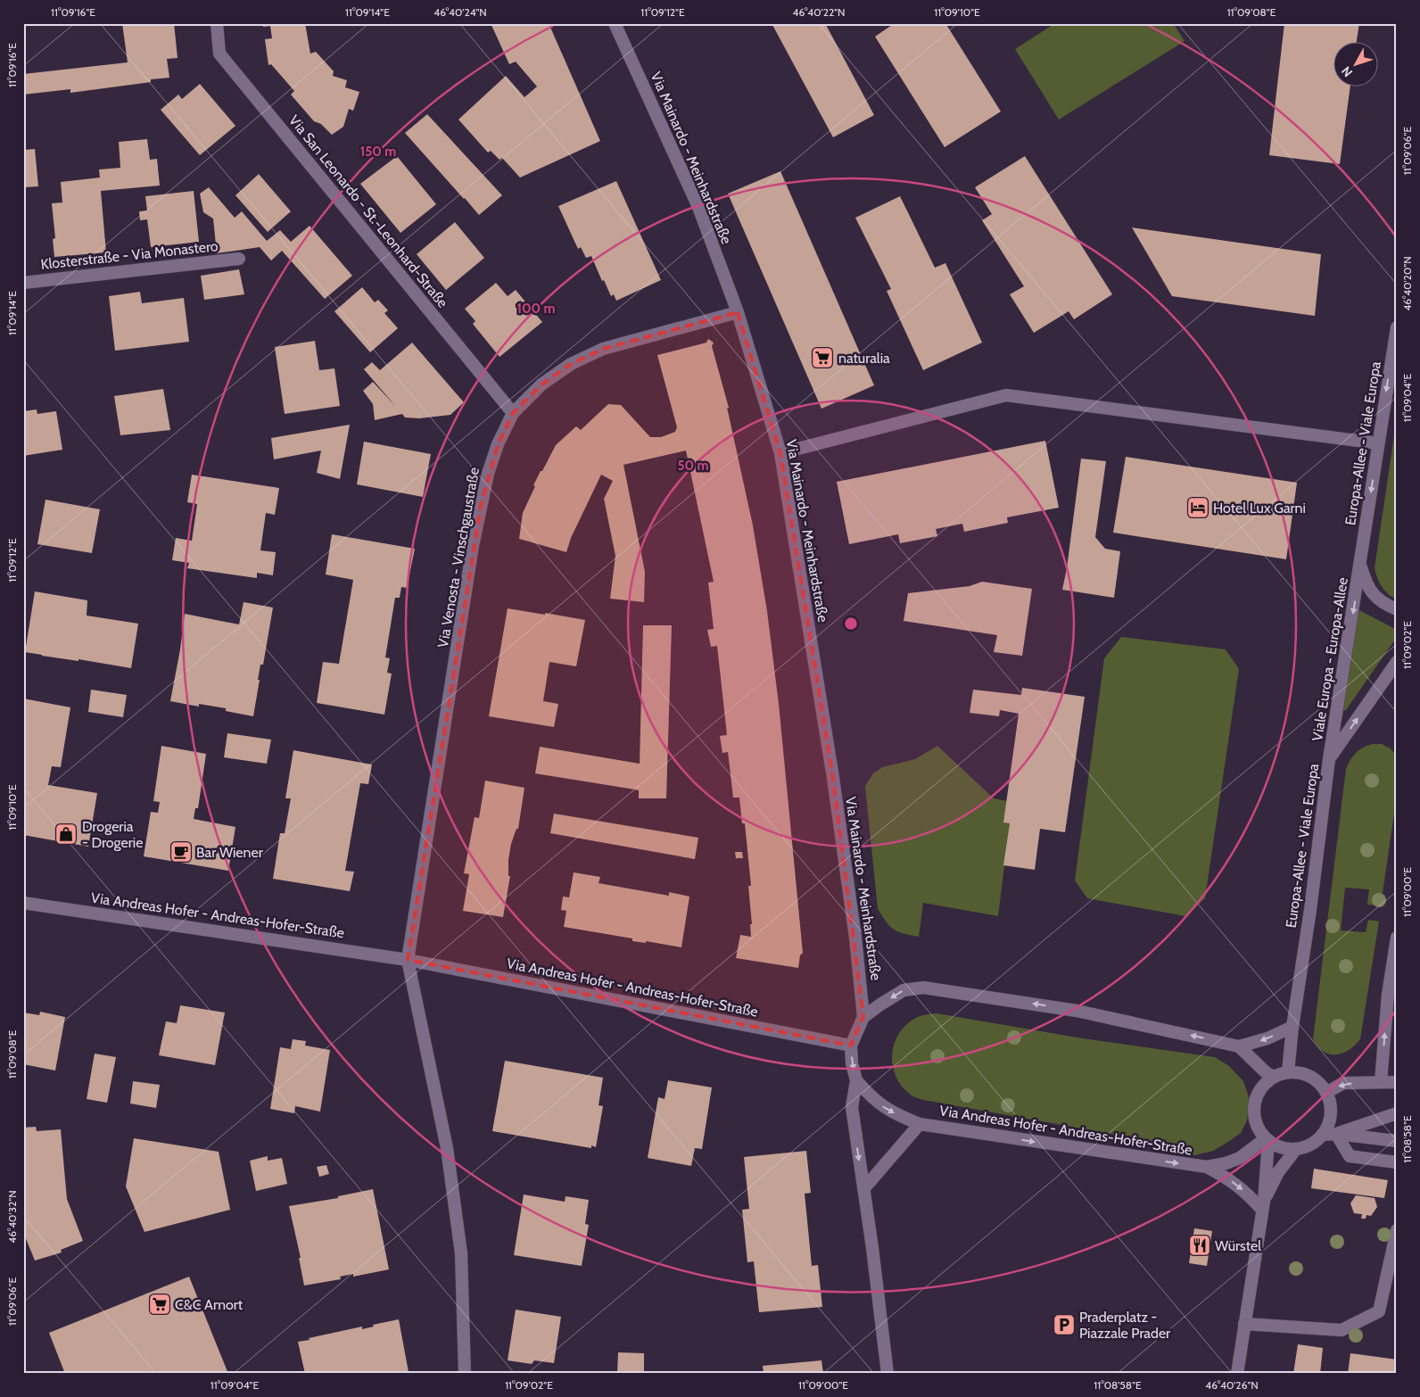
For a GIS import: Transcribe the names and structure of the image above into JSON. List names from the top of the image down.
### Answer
{
  "streets": {
    "street": [
      "Via Mainardo - Meinhardstraße",
      "Via San Leonardo - St.-Leonhard-Straße",
      "Klosterstraße - Via Monastero",
      "Europa-Allee - Viale Europa",
      "Via Venosta - Vinschgaustraße",
      "Viale Europa - Europa-Allee",
      "Via Andreas Hofer - Andreas-Hofer-Straße"
    ]
  },
  "crossings": [
    ["Via Mainardo - Meinhardstraße", "Via Venosta - Vinschgaustraße"],
    ["Via San Leonardo - St.-Leonhard-Straße", "Via Venosta - Vinschgaustraße"],
    ["Europa-Allee - Viale Europa", "Viale Europa - Europa-Allee"],
    ["Via Venosta - Vinschgaustraße", "Via Andreas Hofer - Andreas-Hofer-Straße"]
  ],
  "one_way": ["Viale Europa - Europa-Allee"],
  "places": {
    "supermarket": ["naturalia", "C&C Amort"],
    "hotel": ["Hotel Lux Garni"],
    "shop": ["Drogeria - Drogerie"],
    "cafe": ["Bar Wiener"],
    "restaurant": ["Würstel"],
    "parking": ["Praderplatz - Piazzale Prader"]
  },
  "north": "bottom left",
  "coordinates": [
    "11°09'16\"E",
    "11°09'14\"E",
    "46°40'24\"N",
    "11°09'12\"E",
    "46°40'22\"N",
    "11°09'10\"E",
    "11°09'08\"E",
    "11°09'06\"E",
    "46°40'20\"N",
    "11°09'04\"E",
    "11°09'02\"E",
    "11°09'00\"E",
    "11°08'58\"E",
    "46°40'32\"N",
    "46°40'26\"N"
  ],
  "rings": ["150 m", "100 m", "50 m"]
}
